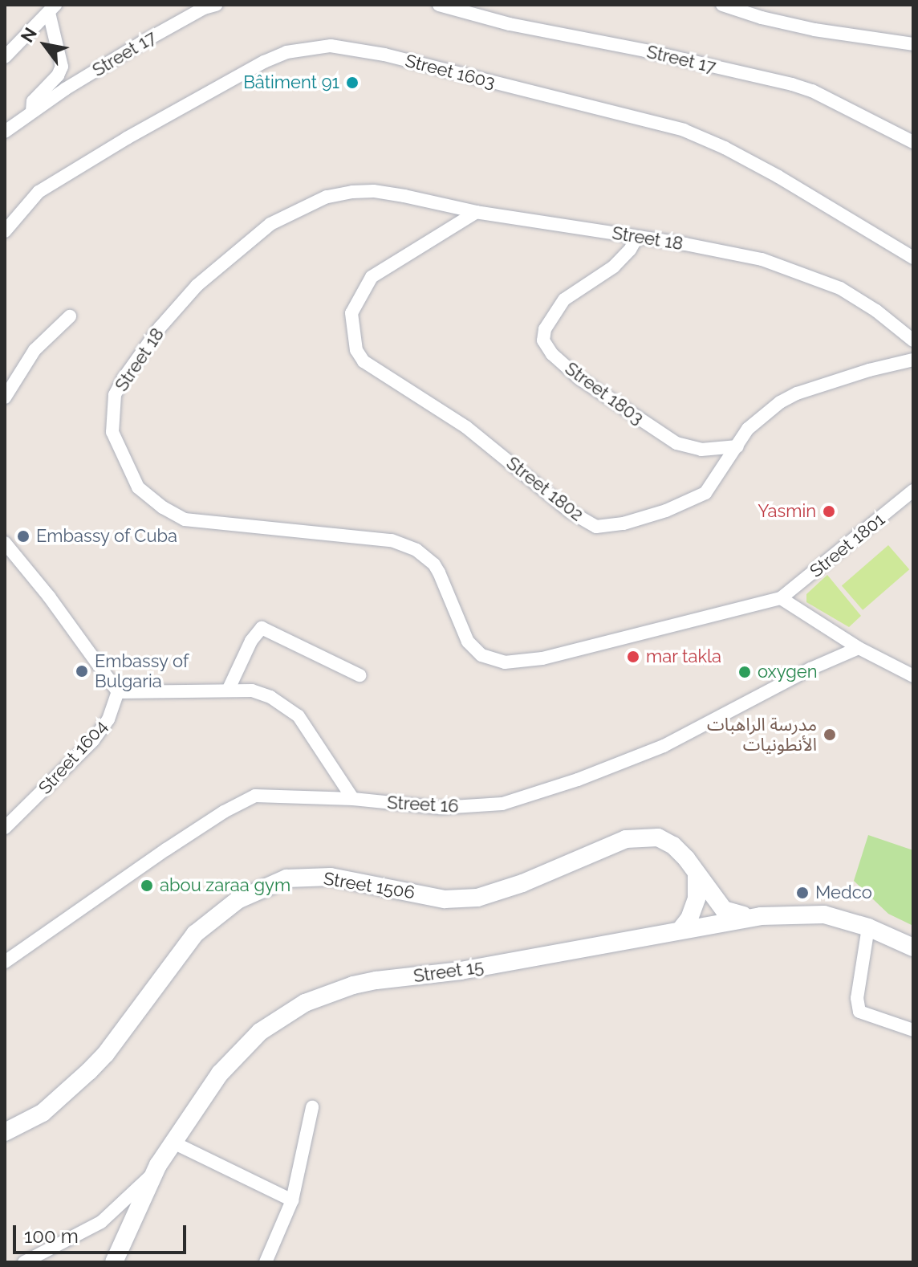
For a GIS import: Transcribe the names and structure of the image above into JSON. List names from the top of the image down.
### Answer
{
  "streets": {
    "street": [
      "Street 17",
      "Street 1603",
      "Street 18",
      "Street 1803",
      "Street 1802",
      "Street 1801",
      "Street 1604",
      "Street 16",
      "Street 1506",
      "Street 15"
    ]
  },
  "crossings": [
    ["Street 18", "Street 1803"],
    ["Street 18", "Street 1802"],
    ["Street 18", "Street 1801"],
    ["Street 1803", "Street 1802"],
    ["Street 1506", "Street 15"]
  ],
  "places": [
    "Bâtiment 91",
    "Yasmin",
    "Embassy of Cuba",
    "mar takla",
    "Embassy of Bulgaria",
    "oxygen",
    "مدرسة الراهبات الأنطونيات",
    "abou zaraa gym",
    "Medco"
  ],
  "scale_bar": "100 m",
  "north": "top left"
}
